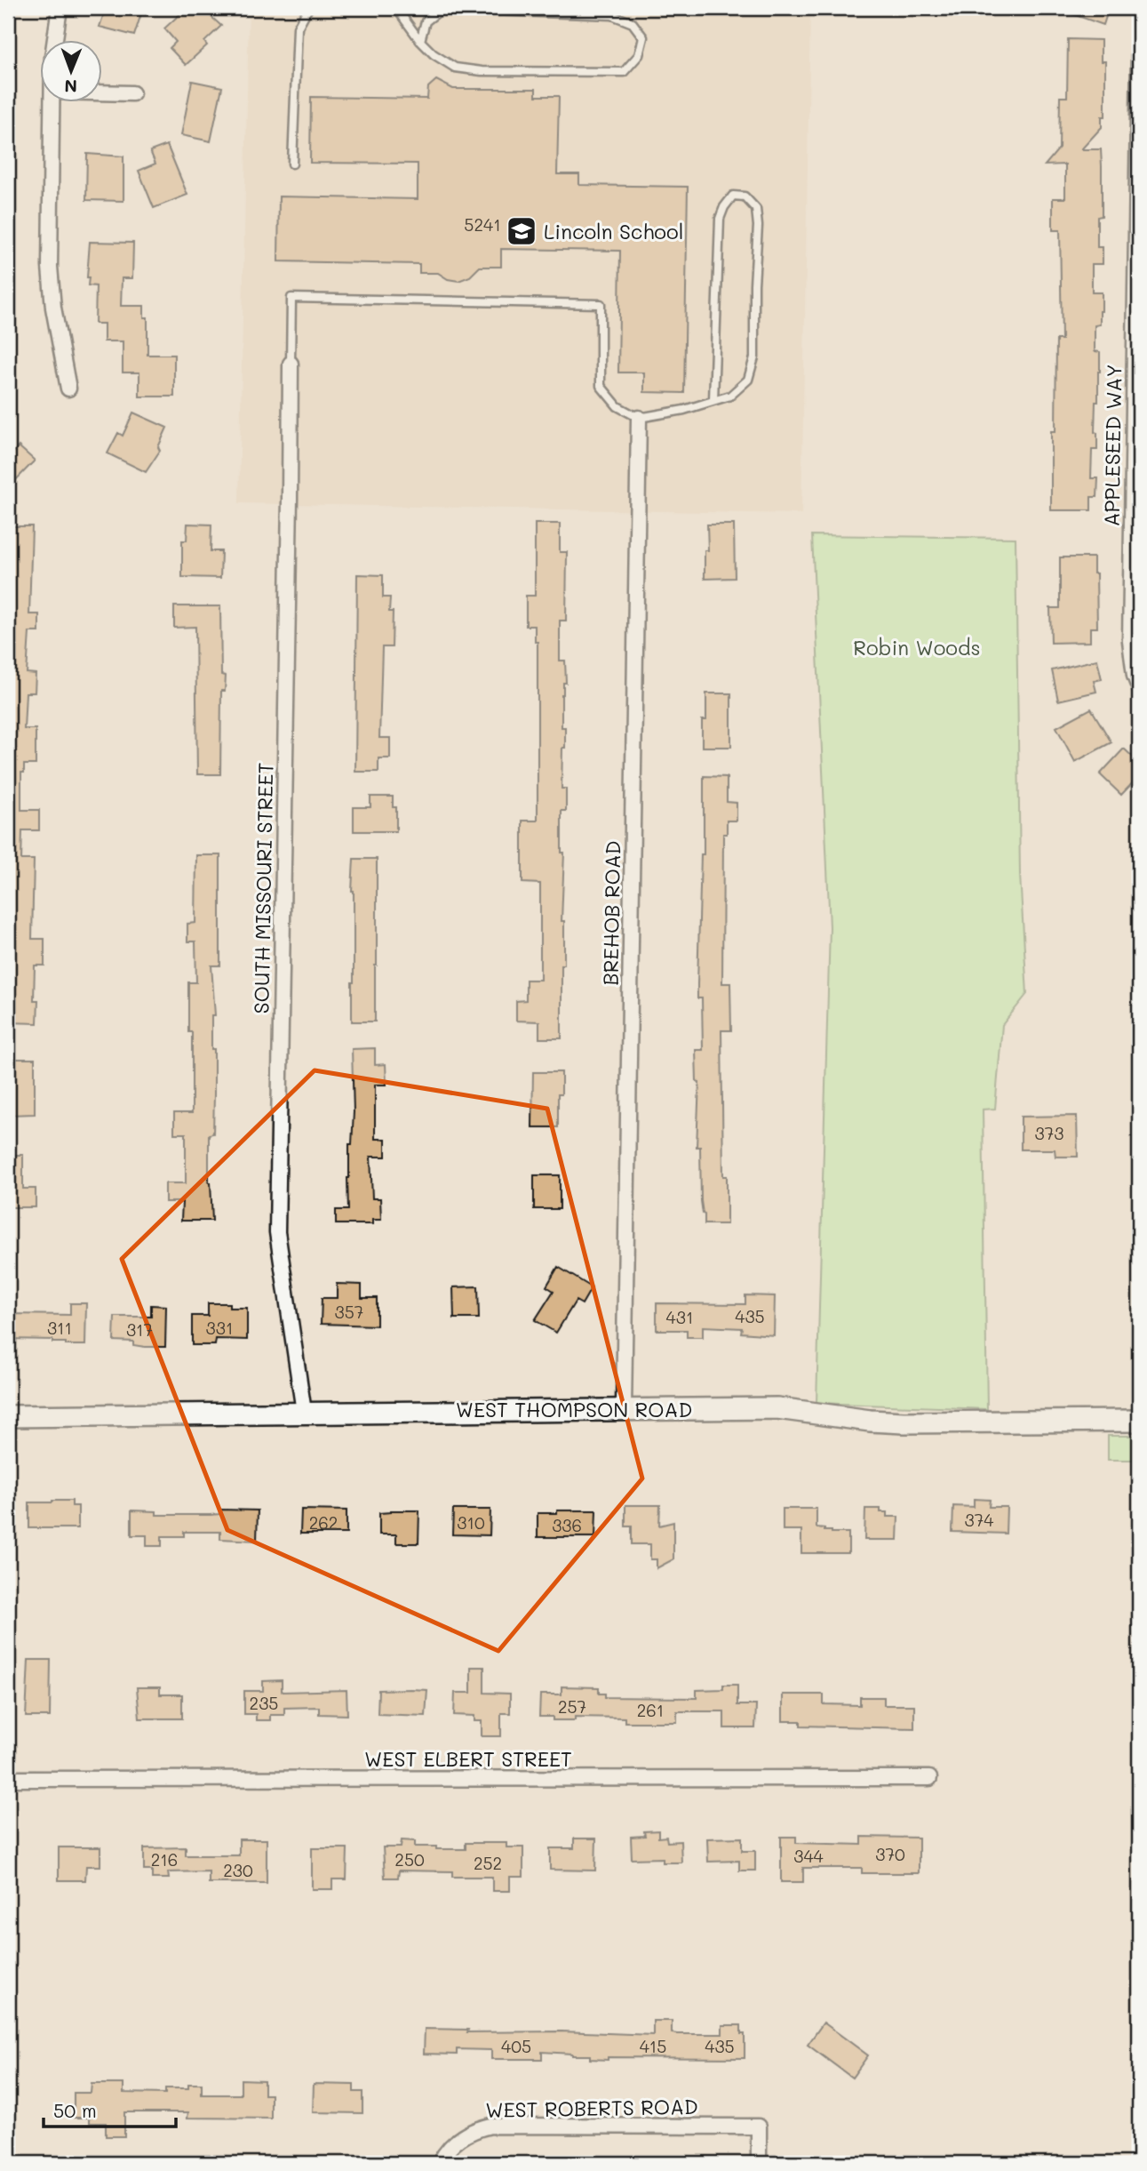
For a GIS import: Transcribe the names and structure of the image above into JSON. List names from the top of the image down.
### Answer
{
  "streets": {
    "main road": ["WEST THOMPSON ROAD"],
    "street": [
      "APPLESEED WAY",
      "SOUTH MISSOURI STREET",
      "BREHOB ROAD",
      "WEST ELBERT STREET",
      "WEST ROBERTS ROAD"
    ]
  },
  "crossings": [
    ["SOUTH MISSOURI STREET", "WEST THOMPSON ROAD"],
    ["BREHOB ROAD", "WEST THOMPSON ROAD"]
  ],
  "parks": ["Robin Woods"],
  "places": {
    "school or university": ["Lincoln School"]
  },
  "house_numbers": [
    "5241",
    "373",
    "357",
    "435",
    "431",
    "311",
    "331",
    "317",
    "374",
    "262",
    "310",
    "336",
    "235",
    "257",
    "261",
    "370",
    "344",
    "216",
    "250",
    "252",
    "230",
    "405",
    "415",
    "435"
  ],
  "scale_bar": "50 m",
  "north": "bottom"
}
